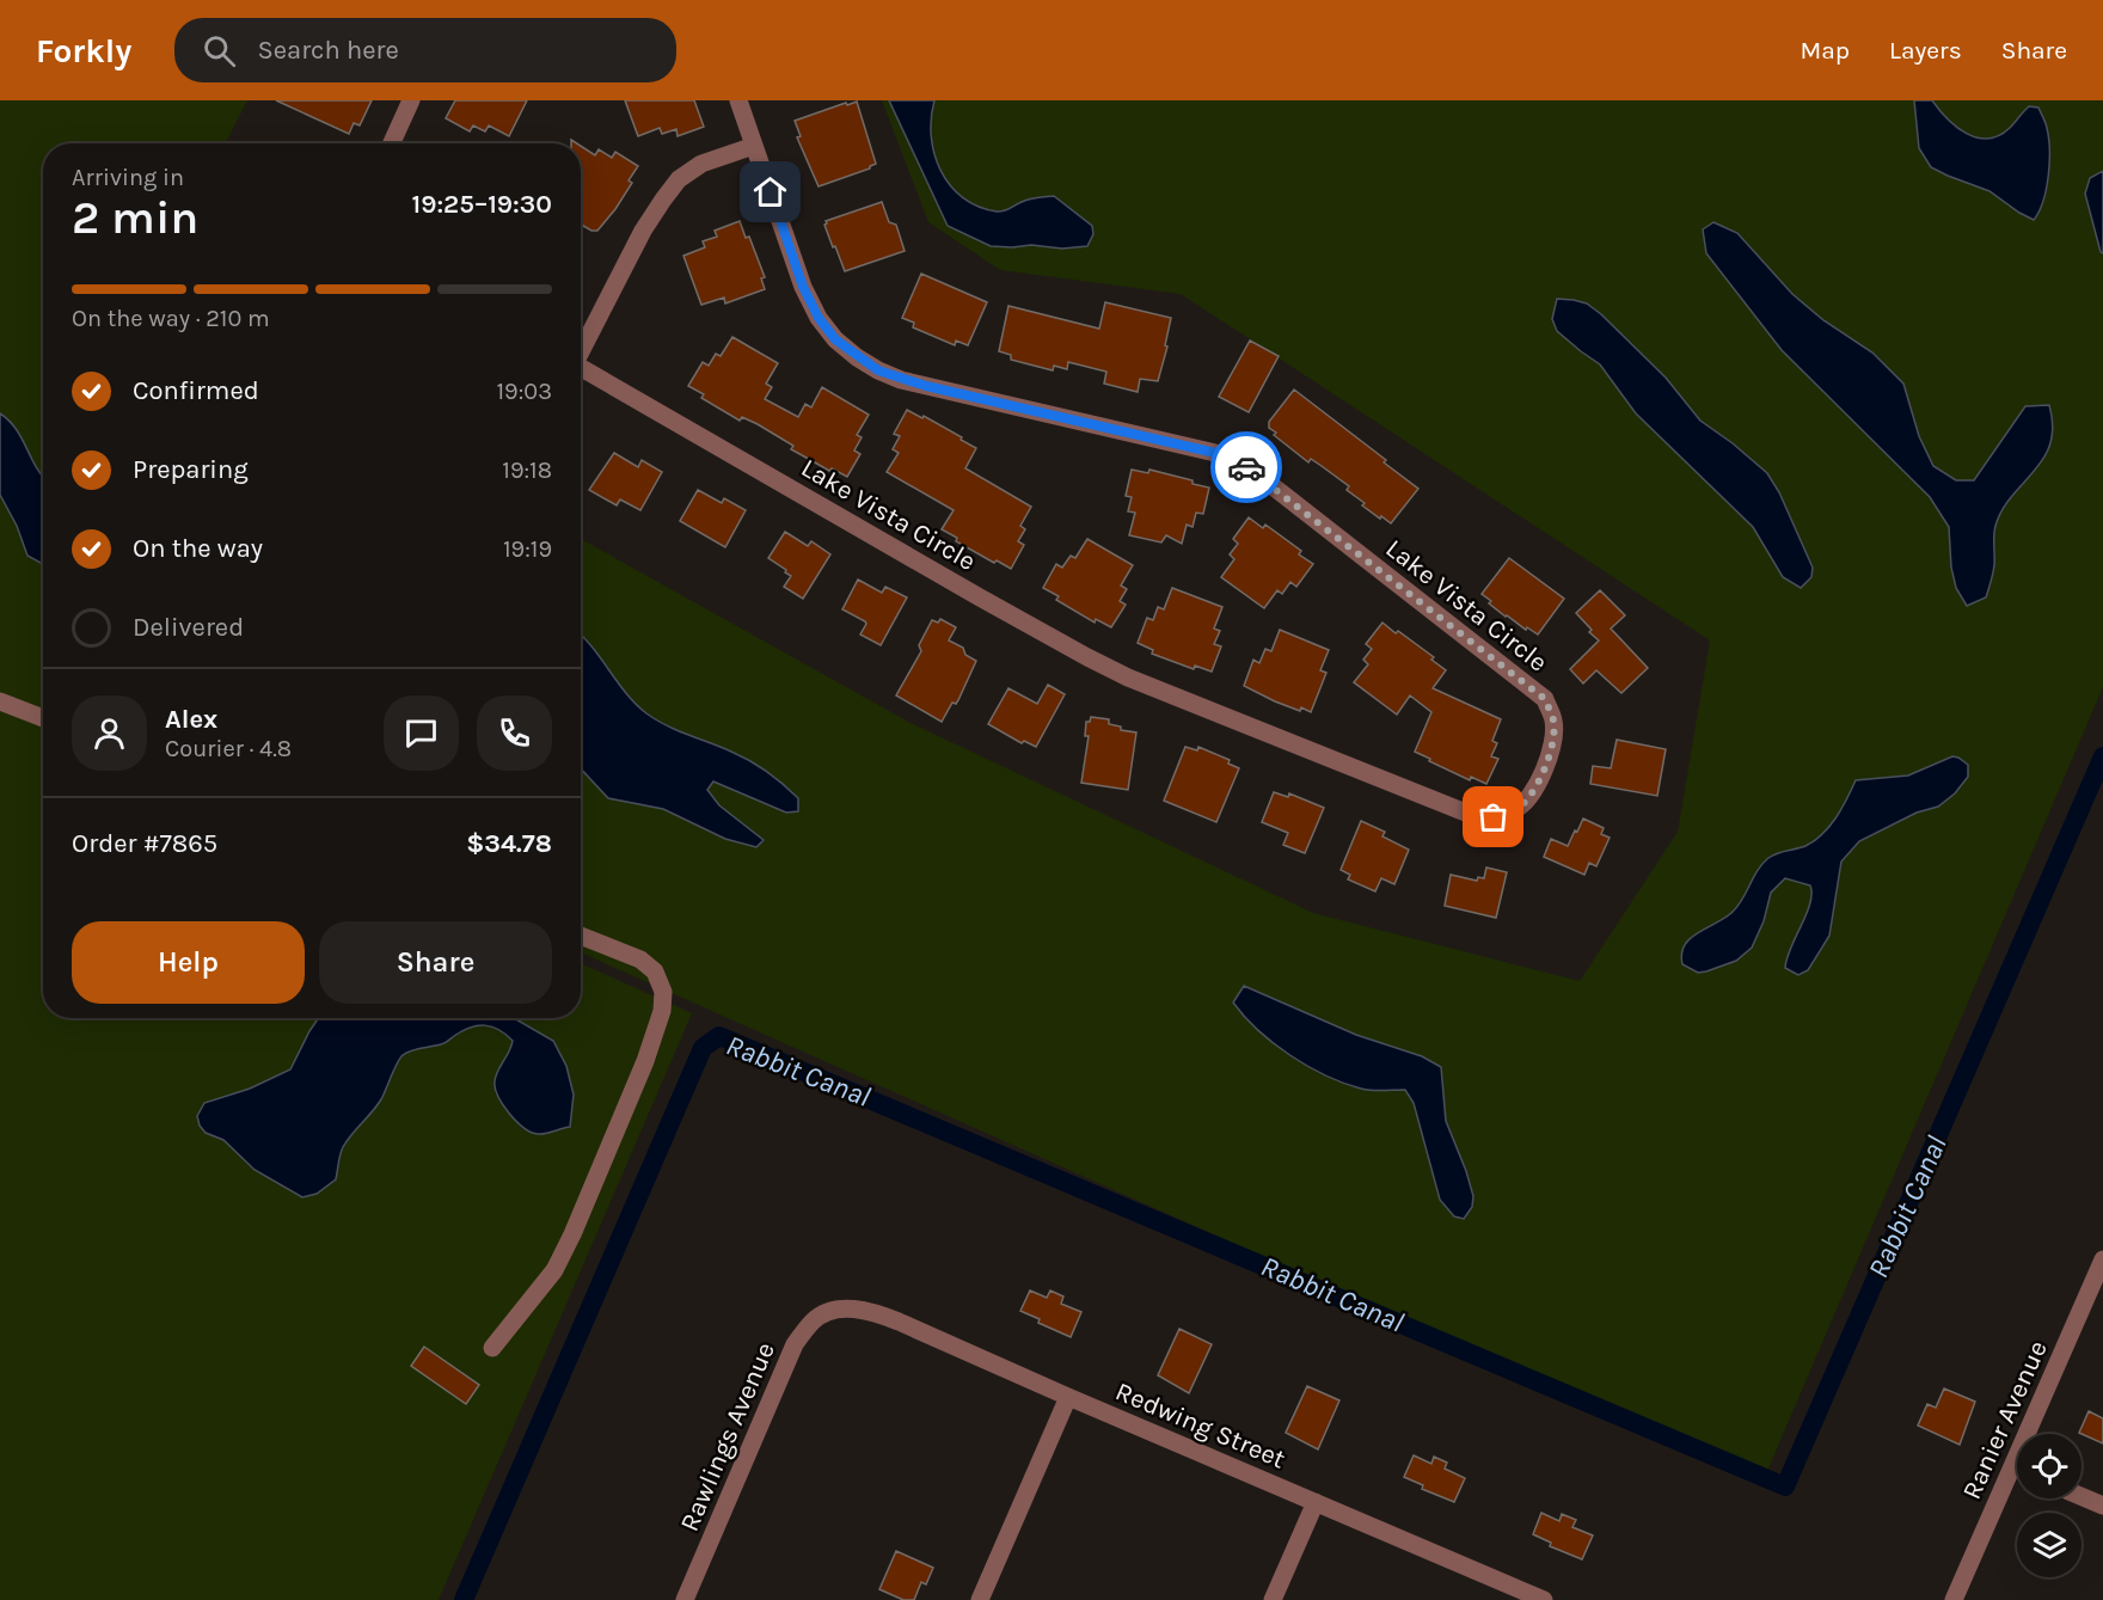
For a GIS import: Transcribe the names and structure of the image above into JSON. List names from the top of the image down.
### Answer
{
  "streets": {
    "street": [
      "Lake Vista Circle",
      "Ranier Avenue",
      "Redwing Street",
      "Rawlings Avenue"
    ]
  },
  "crossings": [
    ["Redwing Street", "Rawlings Avenue"]
  ],
  "water": ["Rabbit Canal"],
  "page": {
    "header": "Forkly",
    "search": "Search here",
    "nav": ["Map", "Layers", "Share"],
    "heading": ["2 min", "Arriving in", "19:25–19:30"],
    "panel": [
      "Alex",
      "Courier · 4.8",
      "Order #7865",
      "$34.78"
    ],
    "bar": "On the way · 210 m",
    "list": [
      ["Confirmed", "19:03"],
      ["Preparing", "19:18"],
      ["On the way", "19:19"],
      "Delivered"
    ],
    "buttons": ["Help", "Share"]
  }
}
